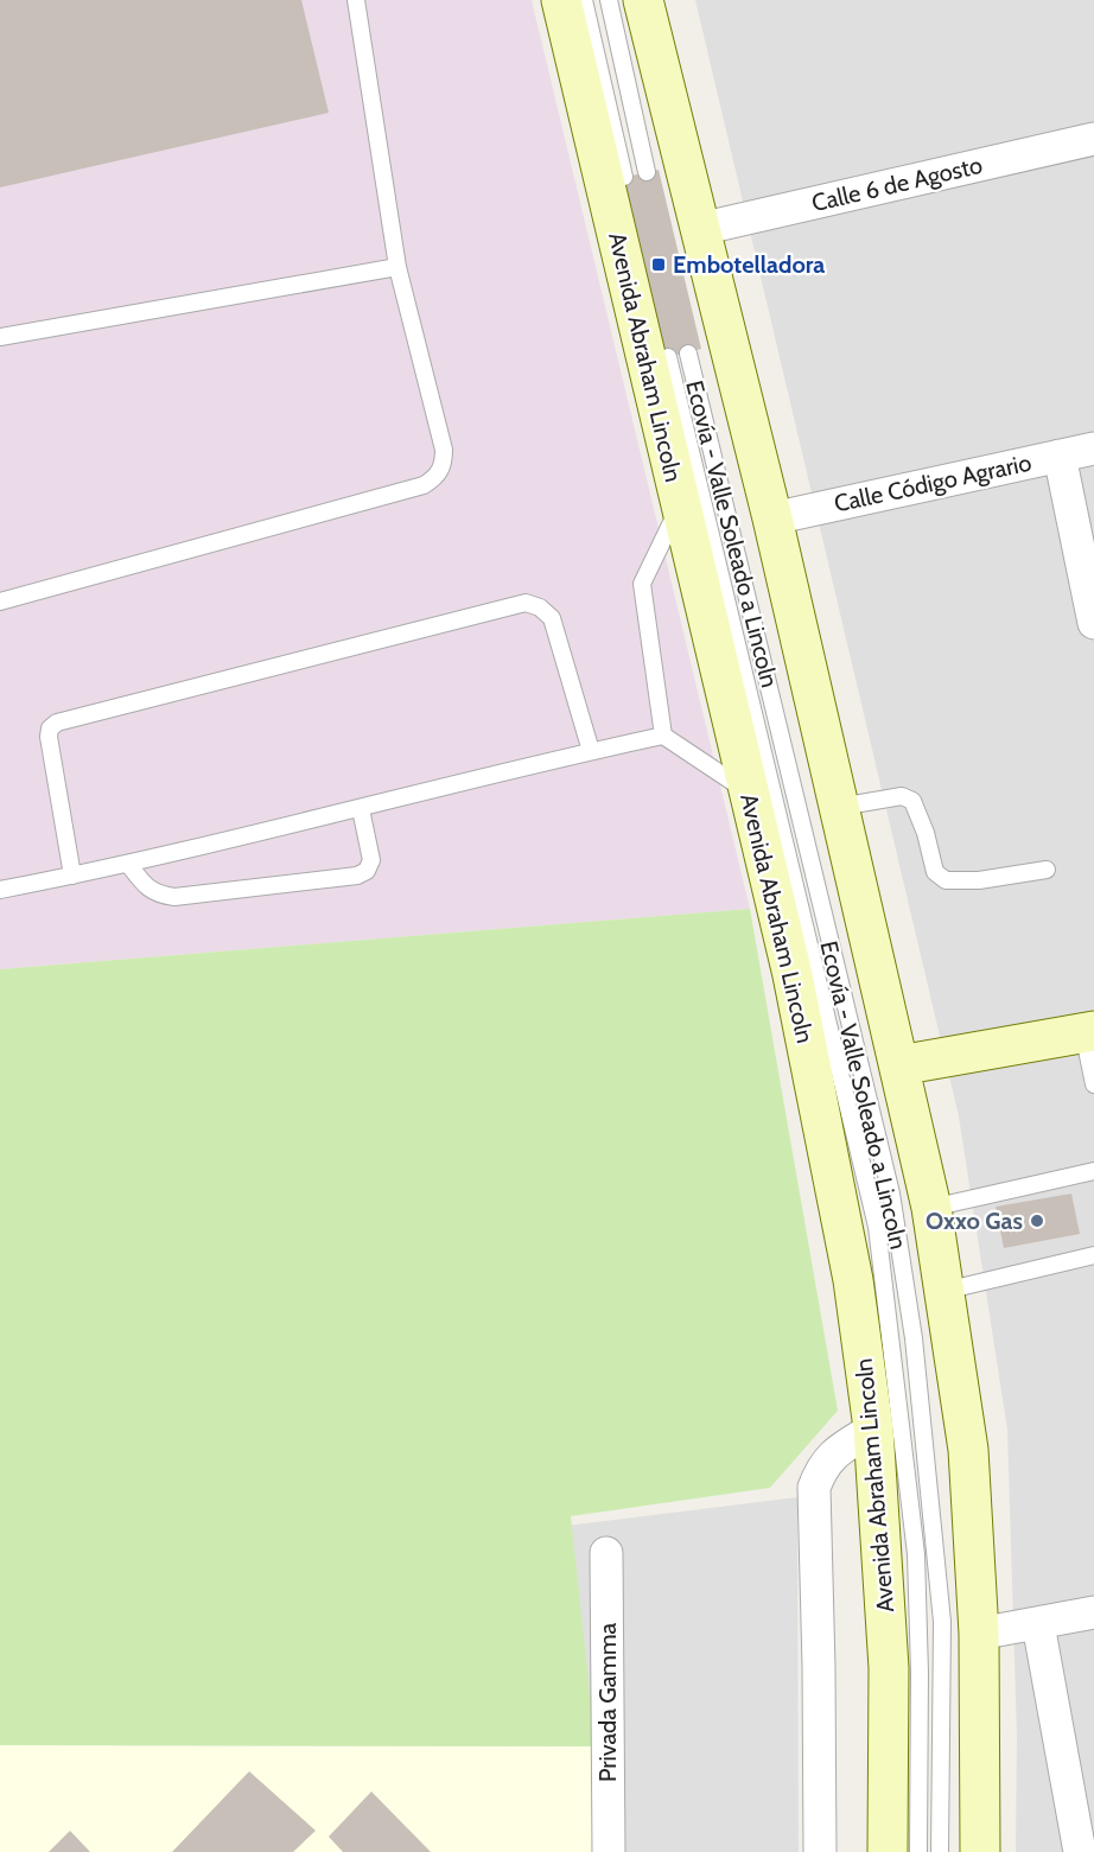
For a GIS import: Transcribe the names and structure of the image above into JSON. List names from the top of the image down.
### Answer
{
  "streets": {
    "main road": ["Avenida Abraham Lincoln"],
    "street": ["Calle 6 de Agosto", "Calle Código Agrario", "Privada Gamma"],
    "lane": ["Ecovía - Valle Soleado a Lincoln"]
  },
  "places": {
    "transit": ["Embotelladora"],
    "other": ["Oxxo Gas"]
  }
}
